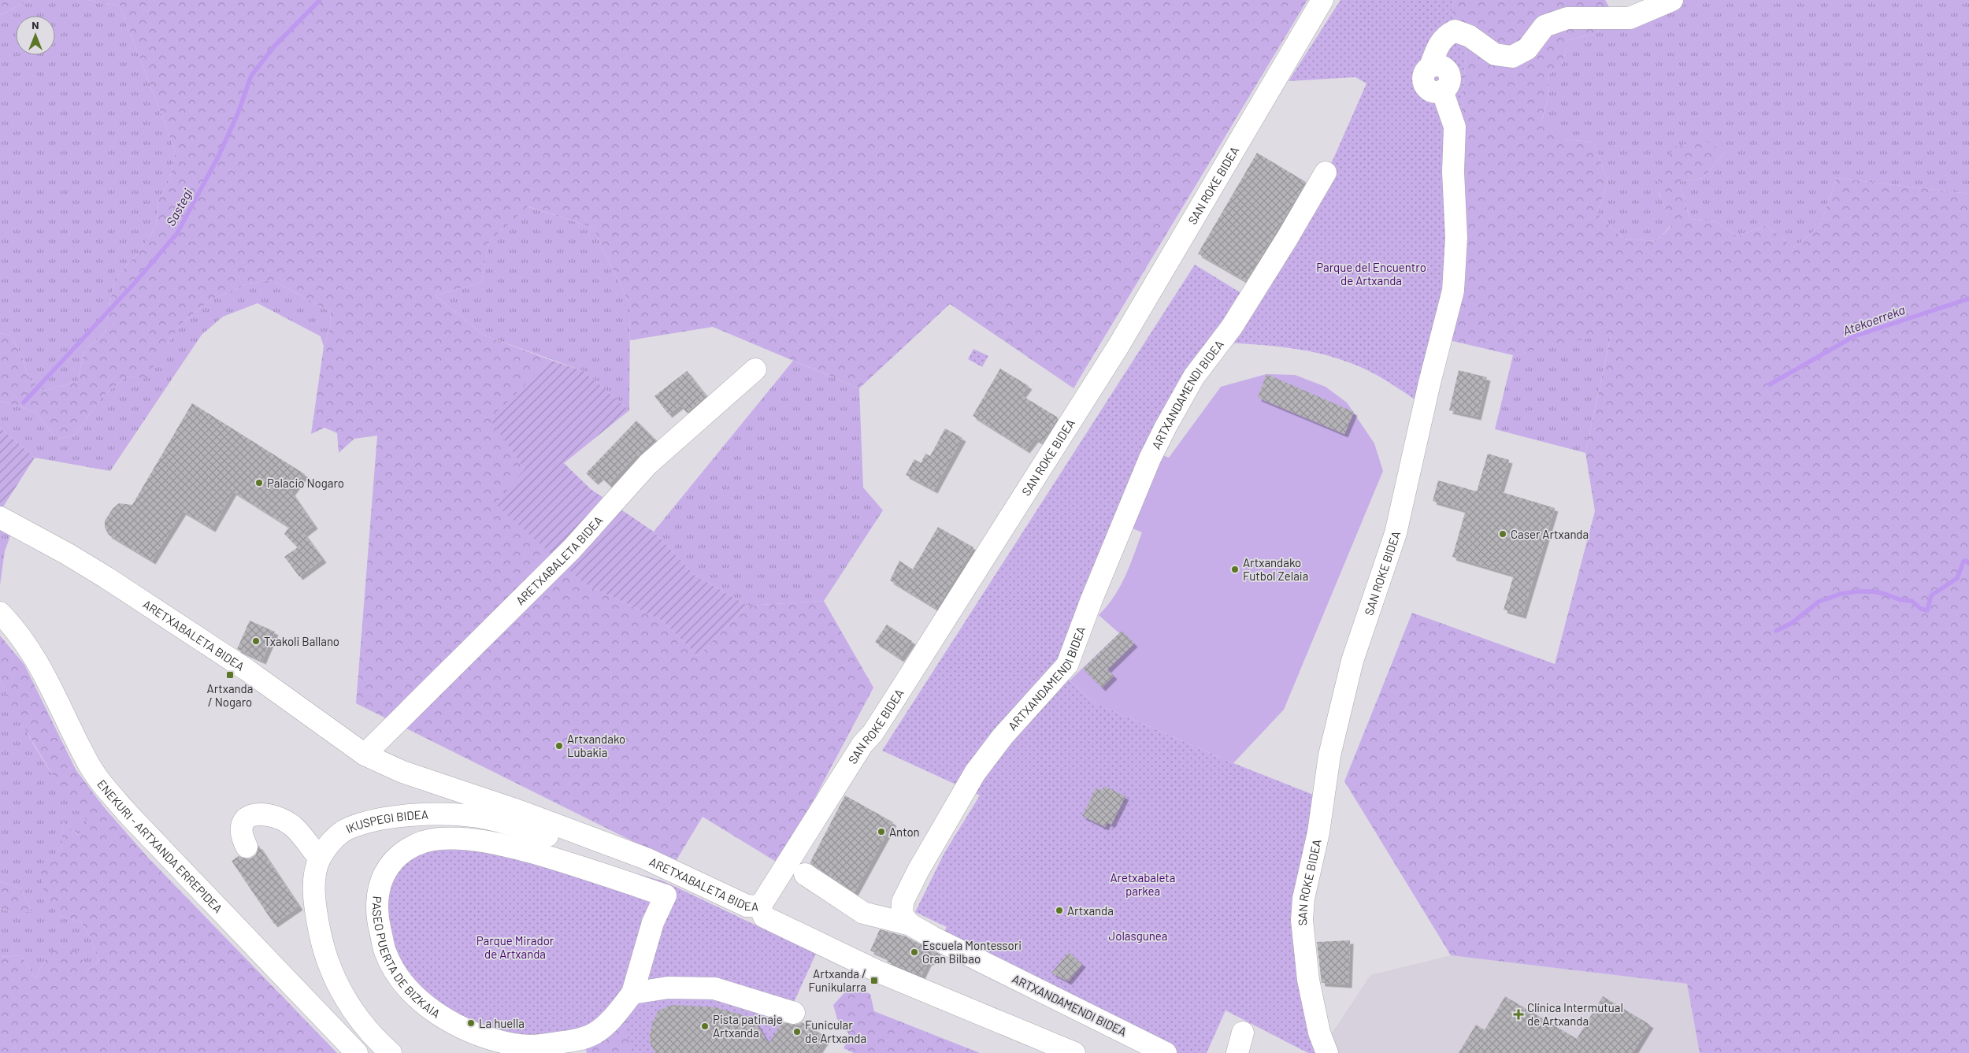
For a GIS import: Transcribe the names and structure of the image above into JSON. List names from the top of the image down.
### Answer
{
  "streets": {
    "street": [
      "SAN ROKE BIDEA",
      "ARTXANDAMENDI BIDEA",
      "ARETXABALETA BIDEA",
      "IKUSPEGI BIDEA",
      "ENEKURI - ARTXANDA ERREPIDEA",
      "PASEO PUERTA DE BIZKAIA"
    ]
  },
  "crossings": [
    ["SAN ROKE BIDEA", "ARETXABALETA BIDEA"],
    ["ARETXABALETA BIDEA", "IKUSPEGI BIDEA"]
  ],
  "water": ["Sastegi", "Atekoerreka"],
  "parks": [
    "Parque del Encuentro de Artxanda",
    "Aretxabaleta parkea",
    "Jolasgunea",
    "Parque Mirador de Artxanda"
  ],
  "places": {
    "other": [
      "Palacio Nogaro",
      "Caser Artxanda",
      "Artxandako Futbol Zelaia",
      "Txakoli Ballano",
      "Artxandako Lubakia",
      "Anton",
      "Artxanda",
      "Escuela Montessori Gran Bilbao",
      "La huella",
      "Pista patinaje Artxanda",
      "Funicular de Artxanda"
    ],
    "transit": ["Artxanda / Nogaro", "Artxanda / Funikularra"],
    "health": ["Clínica Intermutual de Artxanda"]
  },
  "north": "top"
}
